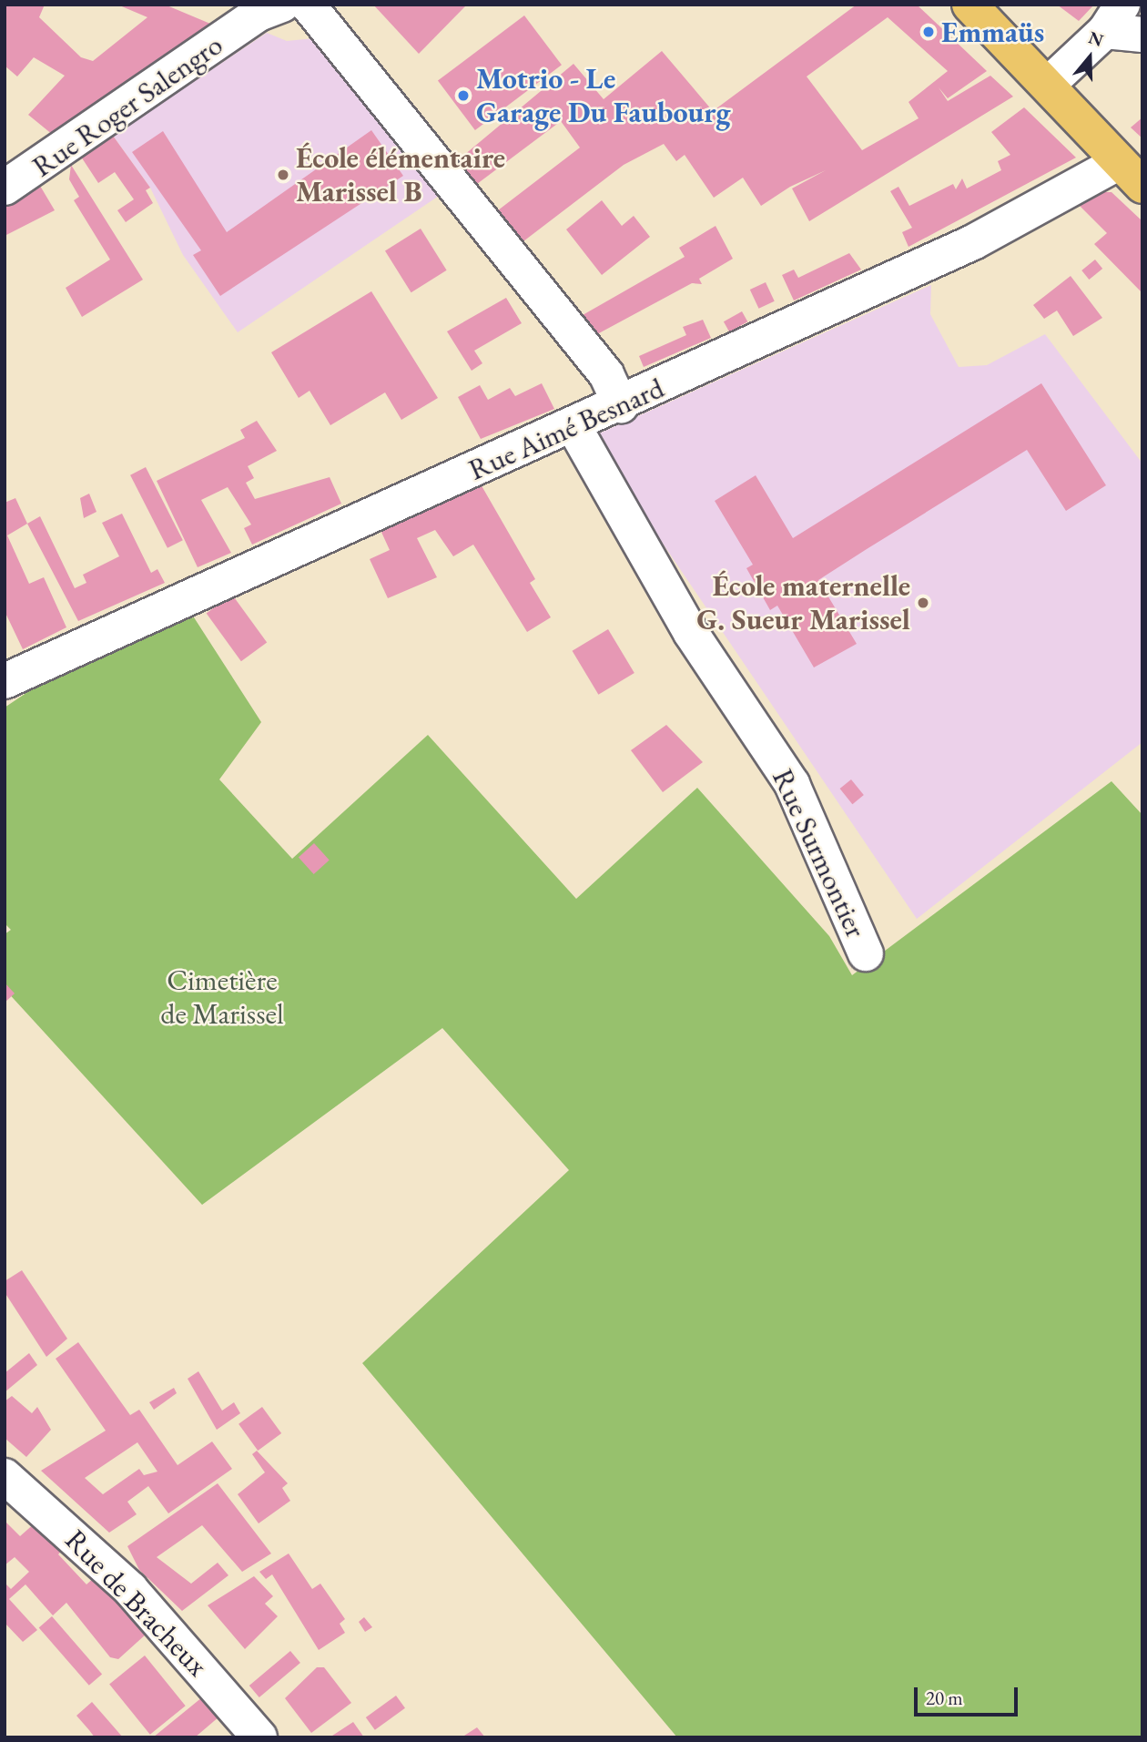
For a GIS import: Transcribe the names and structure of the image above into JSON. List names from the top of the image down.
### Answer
{
  "streets": {
    "street": [
      "Rue Roger Salengro",
      "Rue Aimé Besnard",
      "Rue Surmontier",
      "Rue de Bracheux"
    ]
  },
  "crossings": [
    ["Rue Aimé Besnard", "Rue Surmontier"]
  ],
  "parks": ["Cimetière de Marissel"],
  "places": [
    "Emmaüs",
    "Motrio - Le Garage Du Faubourg",
    "École élémentaire Marissel B",
    "École maternelle G. Sueur Marissel"
  ],
  "scale_bar": "20 m",
  "north": "top"
}
